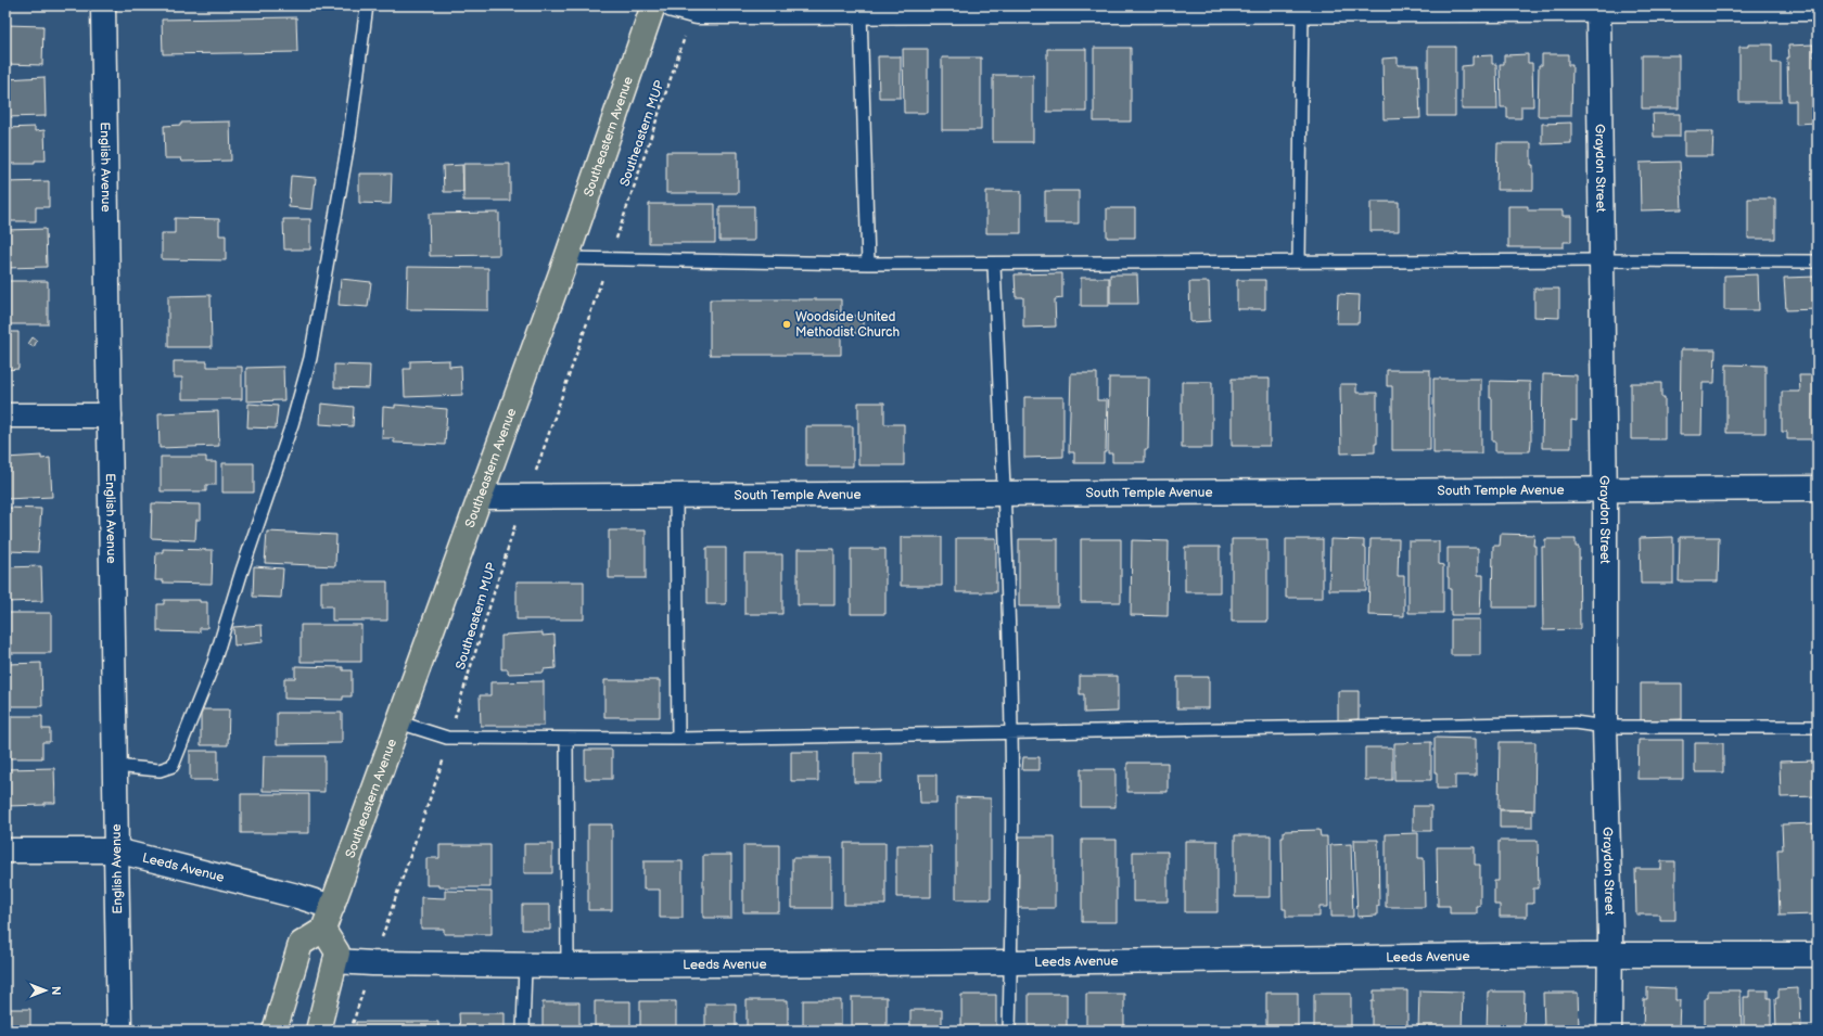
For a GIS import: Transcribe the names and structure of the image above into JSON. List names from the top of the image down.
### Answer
{
  "streets": {
    "main road": ["Southeastern Avenue"],
    "street": [
      "English Avenue",
      "Graydon Street",
      "South Temple Avenue",
      "Leeds Avenue"
    ],
    "path": ["Southeastern MUP"]
  },
  "crossings": [
    ["Southeastern Avenue", "South Temple Avenue"],
    ["Southeastern Avenue", "Leeds Avenue"],
    ["English Avenue", "Leeds Avenue"],
    ["Graydon Street", "South Temple Avenue"],
    ["Graydon Street", "Leeds Avenue"]
  ],
  "places": ["Woodside United Methodist Church"],
  "north": "right"
}
